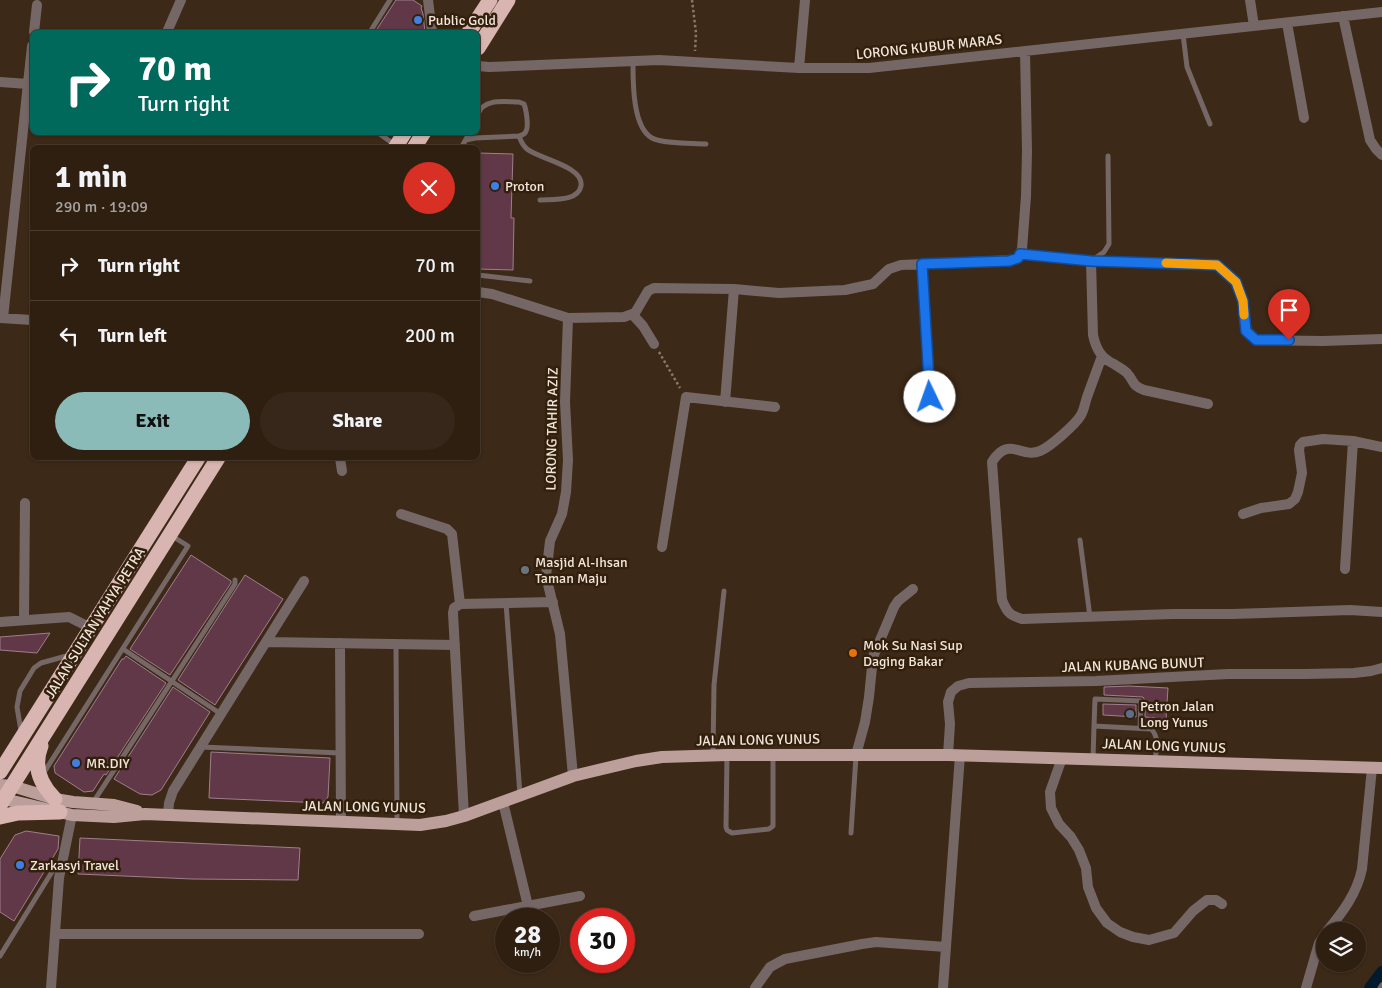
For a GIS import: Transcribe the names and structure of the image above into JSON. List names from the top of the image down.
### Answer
{
  "streets": {
    "highway": ["JALAN SULTAN YAHYA PETRA"],
    "main road": ["JALAN LONG YUNUS"],
    "street": ["LORONG KUBUR MARAS", "LORONG TAHIR AZIZ", "JALAN KUBANG BUNUT"]
  },
  "crossings": [
    ["LORONG TAHIR AZIZ", "JALAN LONG YUNUS"],
    ["JALAN SULTAN YAHYA PETRA", "JALAN LONG YUNUS"],
    ["JALAN KUBANG BUNUT", "JALAN LONG YUNUS"]
  ],
  "places": [
    "Public Gold",
    "Proton",
    "Masjid Al-Ihsan Taman Maju",
    "Mok Su Nasi Sup Daging Bakar",
    "Petron Jalan Long Yunus",
    "MR.DIY",
    "Zarkasyi Travel"
  ],
  "page": {
    "turn": ["70 m", "Turn right"],
    "heading": ["1 min", "290 m · 19:09"],
    "list": [
      {
        "name": "Turn right",
        "value": "70 m"
      },
      {
        "name": "Turn left",
        "value": "200 m"
      }
    ],
    "buttons": ["Exit", "Share"],
    "speed": "28 km/h",
    "limit": "30"
  }
}
